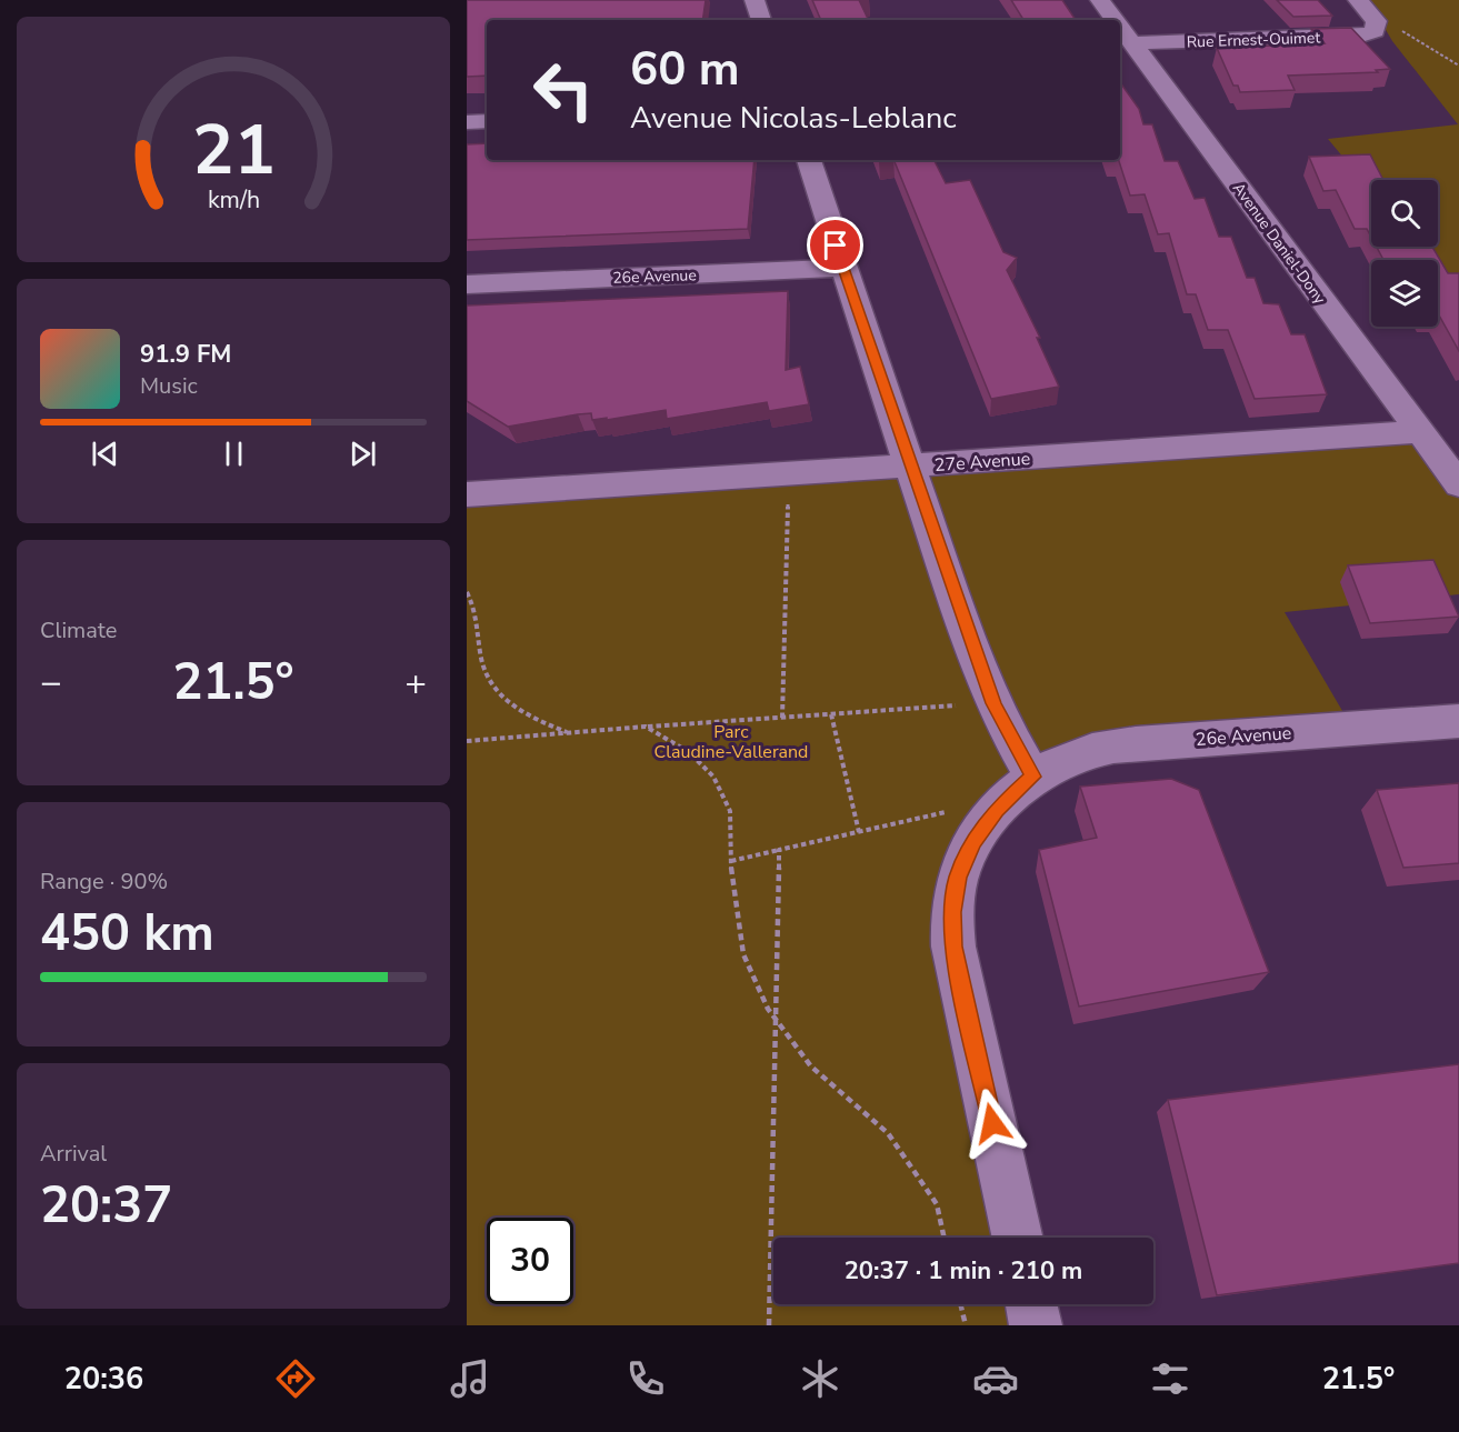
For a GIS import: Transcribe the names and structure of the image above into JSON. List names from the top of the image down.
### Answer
{
  "streets": {
    "street": [
      "Rue Ernest-Ouimet",
      "Avenue Daniel-Dony",
      "26e Avenue",
      "27e Avenue"
    ]
  },
  "crossings": [
    ["Rue Ernest-Ouimet", "Avenue Daniel-Dony"],
    ["Avenue Daniel-Dony", "27e Avenue"]
  ],
  "parks": ["Parc Claudine-Vallerand"],
  "page": {
    "turn": ["60 m", "Avenue Nicolas-Leblanc"],
    "song": ["91.9 FM", "Music"],
    "tile": [
      "Climate",
      ["Range · 90%", "450 km"],
      ["Arrival", "20:37"]
    ],
    "heat": ["−", "21.5°", "+"],
    "limit": "30",
    "trip": "20:37 · 1 min · 210 m",
    "tabs": ["20:36", "21.5°"],
    "gauge": ["21", "km/h"]
  }
}
